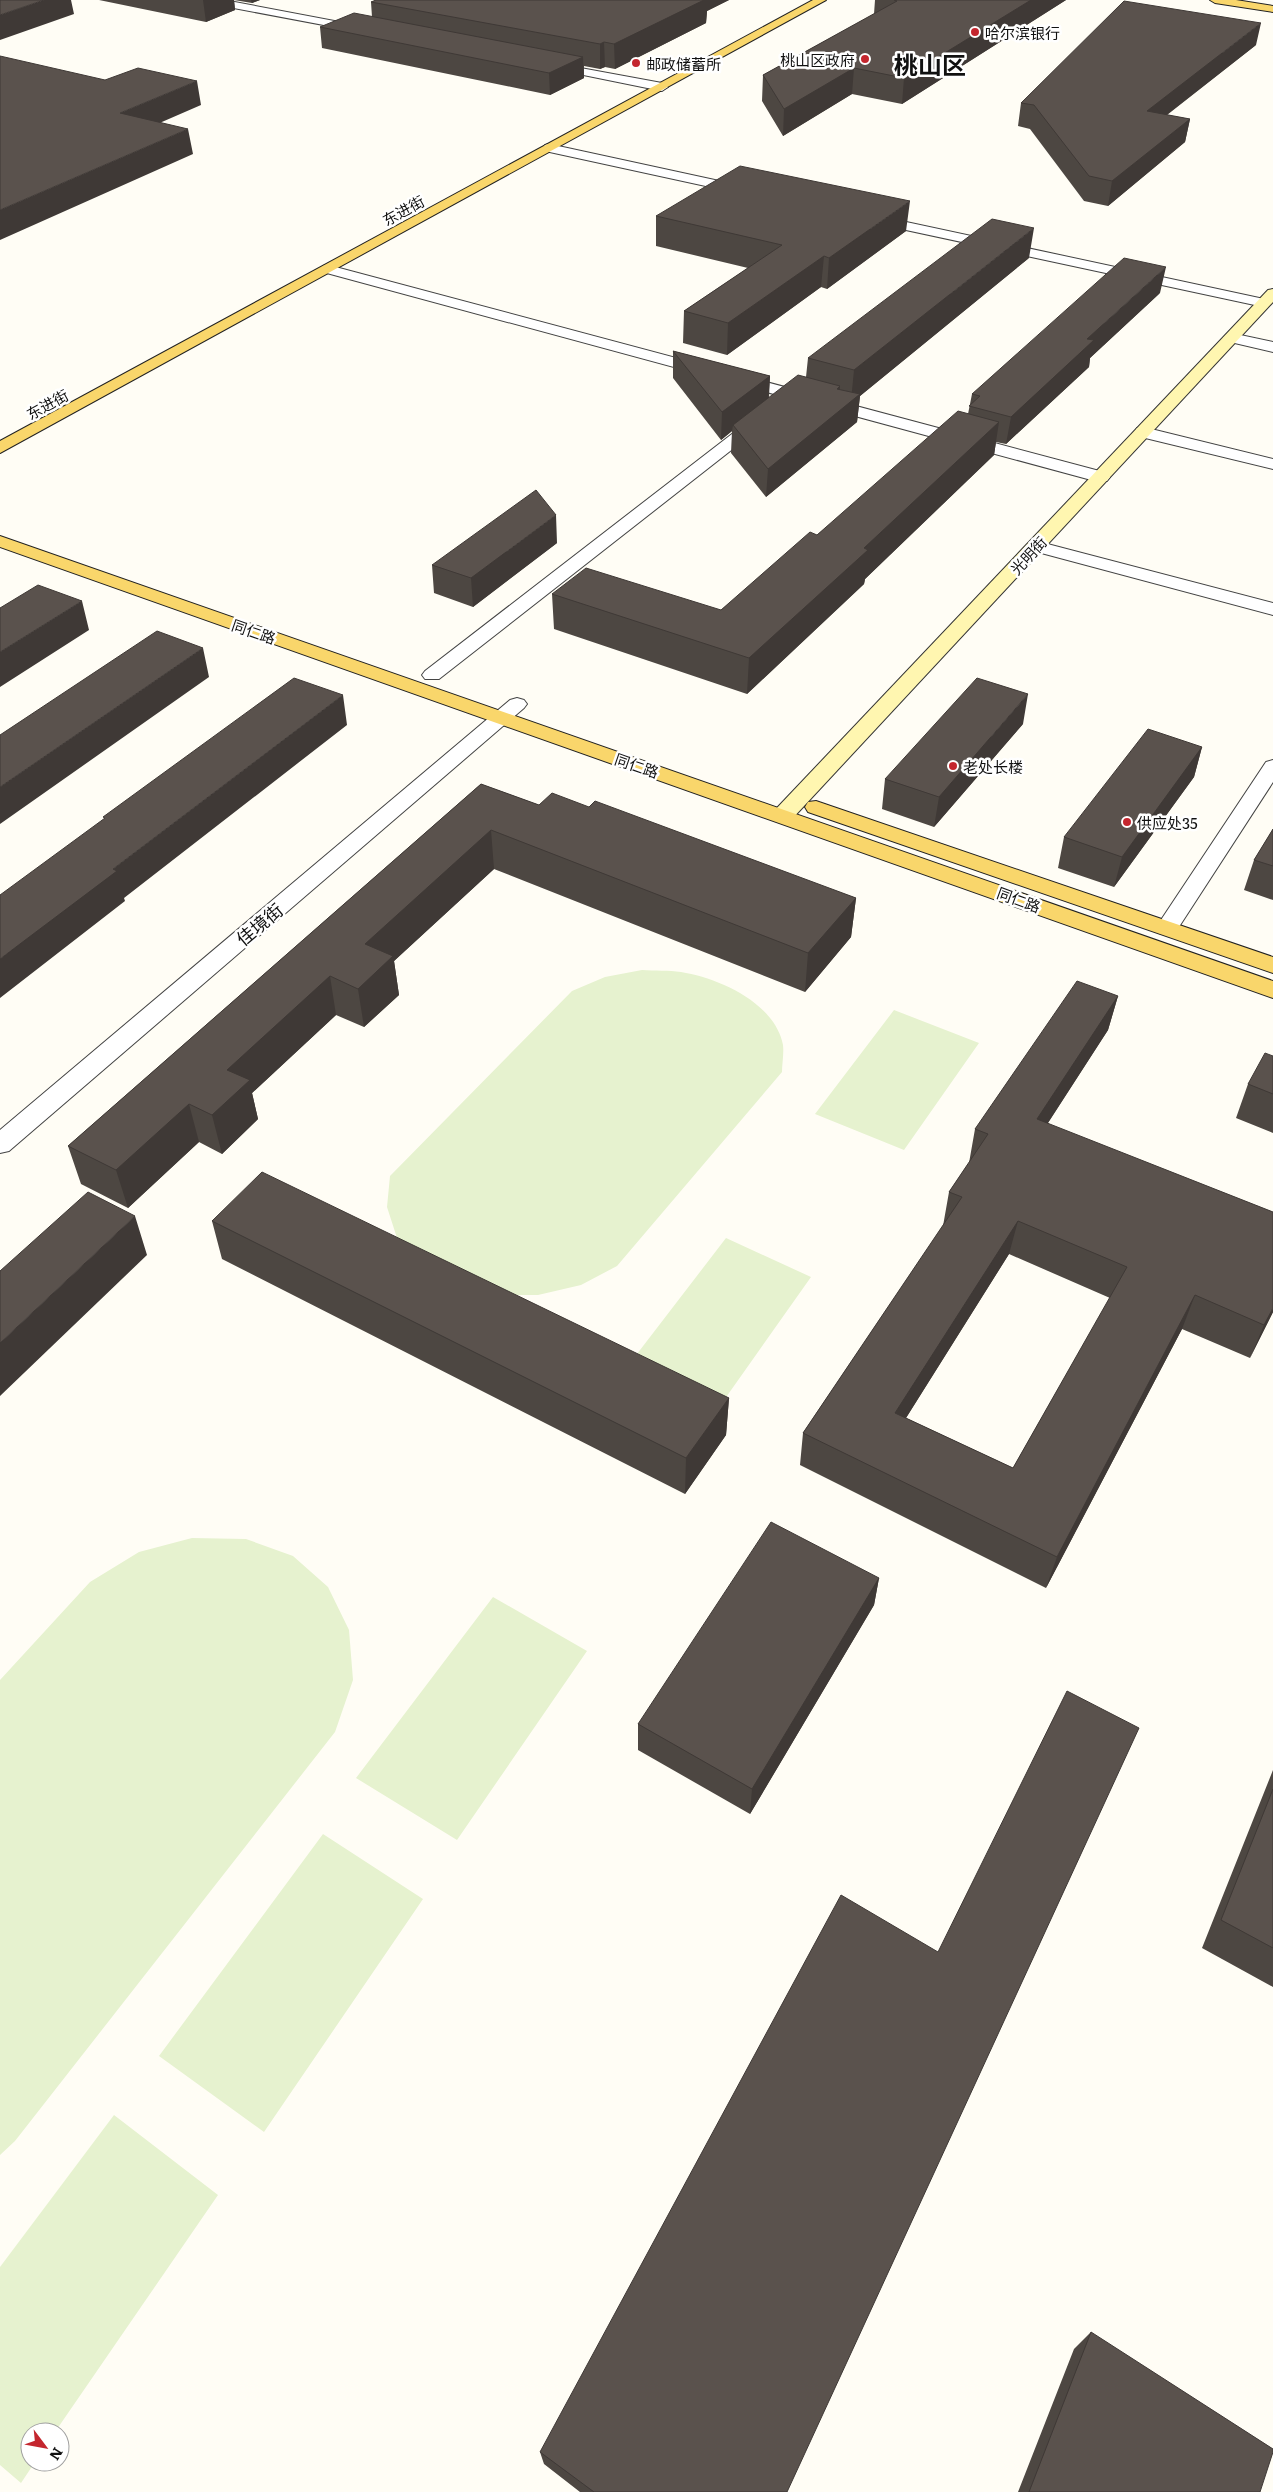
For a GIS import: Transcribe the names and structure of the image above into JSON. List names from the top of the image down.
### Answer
{
  "streets": {
    "main road": ["东进街", "光明街", "同仁路"],
    "street": ["佳境街"]
  },
  "crossings": [
    ["光明街", "同仁路"],
    ["同仁路", "佳境街"]
  ],
  "districts": ["桃山区"],
  "places": [
    "哈尔滨银行",
    "桃山区政府",
    "邮政储蓄所",
    "老处长楼",
    "供应处35"
  ],
  "north": "bottom right"
}
